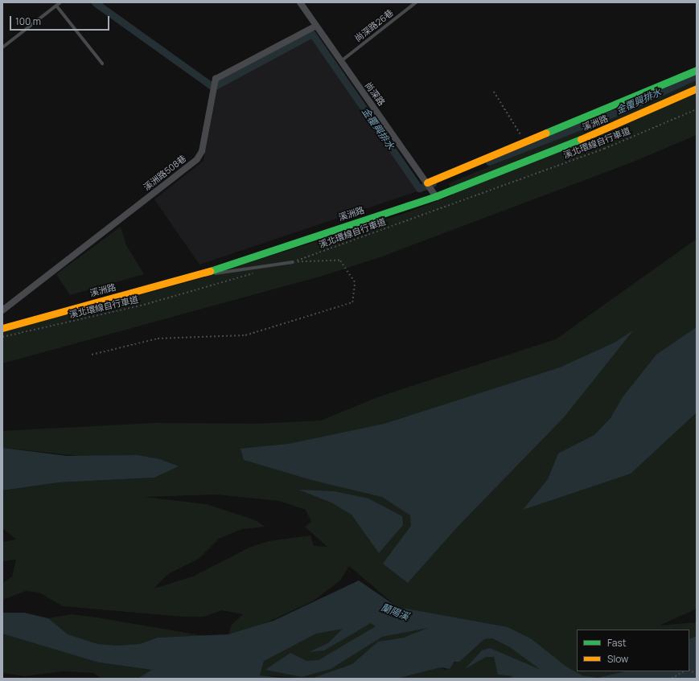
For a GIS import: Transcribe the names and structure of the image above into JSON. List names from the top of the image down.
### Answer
{
  "streets": {
    "street": ["尚深路", "溪洲路", "溪洲路508巷"],
    "lane": ["尚深路26巷"],
    "path": ["溪北環線自行車道"]
  },
  "crossings": [
    ["尚深路26巷", "尚深路"],
    ["尚深路", "溪洲路"],
    ["尚深路", "溪洲路508巷"]
  ],
  "water": ["金覆興排水", "蘭陽溪"],
  "legend": ["Fast", "Slow"],
  "scale_bar": "100 m"
}
